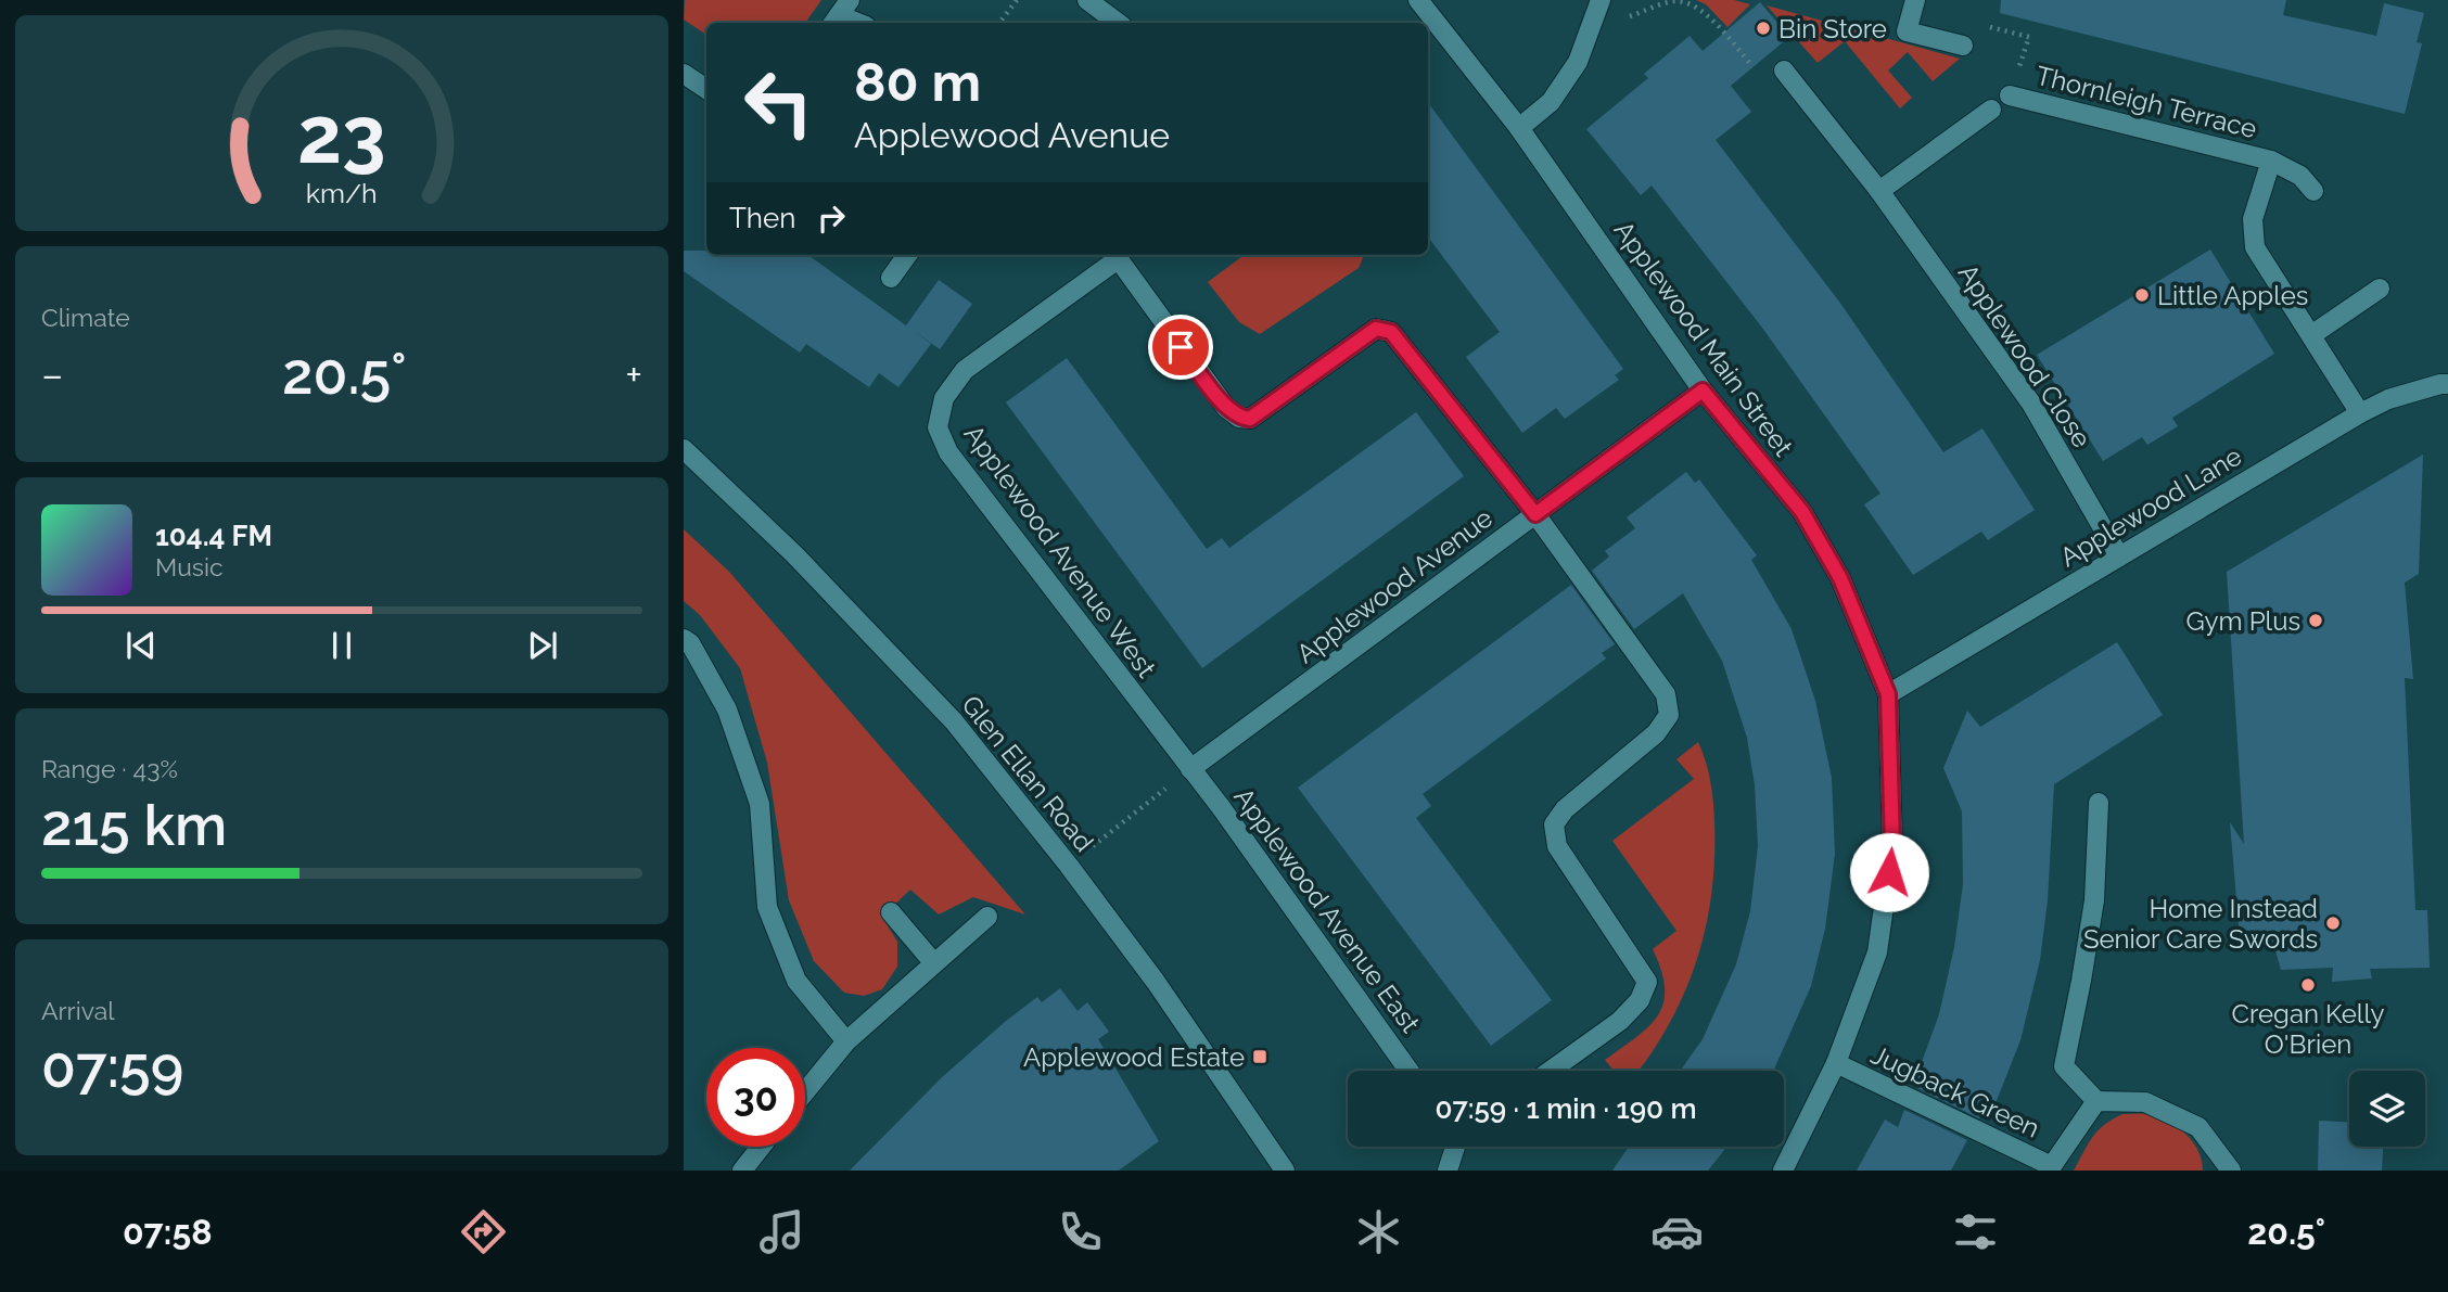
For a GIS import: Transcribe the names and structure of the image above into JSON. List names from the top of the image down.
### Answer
{
  "streets": {
    "street": [
      "Thornleigh Terrace",
      "Applewood Main Street",
      "Applewood Close",
      "Applewood Lane",
      "Applewood Avenue West",
      "Applewood Avenue",
      "Glen Ellan Road",
      "Applewood Avenue East",
      "Jugback Green"
    ]
  },
  "crossings": [
    ["Thornleigh Terrace", "Applewood Lane"],
    ["Applewood Main Street", "Applewood Lane"],
    ["Applewood Main Street", "Applewood Avenue"],
    ["Applewood Main Street", "Jugback Green"],
    ["Applewood Close", "Applewood Lane"],
    ["Applewood Avenue West", "Applewood Avenue"],
    ["Applewood Avenue West", "Applewood Avenue East"],
    ["Applewood Avenue", "Applewood Avenue East"]
  ],
  "places": {
    "other": [
      "Bin Store",
      "Little Apples",
      "Gym Plus",
      "Home Instead Senior Care Swords",
      "Cregan Kelly O'Brien"
    ],
    "transit": ["Applewood Estate"]
  },
  "page": {
    "turn": ["80 m", "Applewood Avenue"],
    "then": "Then",
    "tile": [
      "Climate",
      ["Range · 43%", "215 km"],
      ["Arrival", "07:59"]
    ],
    "heat": ["−", "20.5°", "+"],
    "song": ["104.4 FM", "Music"],
    "limit": "30",
    "trip": "07:59 · 1 min · 190 m",
    "tabs": ["07:58", "20.5°"],
    "gauge": ["23", "km/h"]
  }
}
